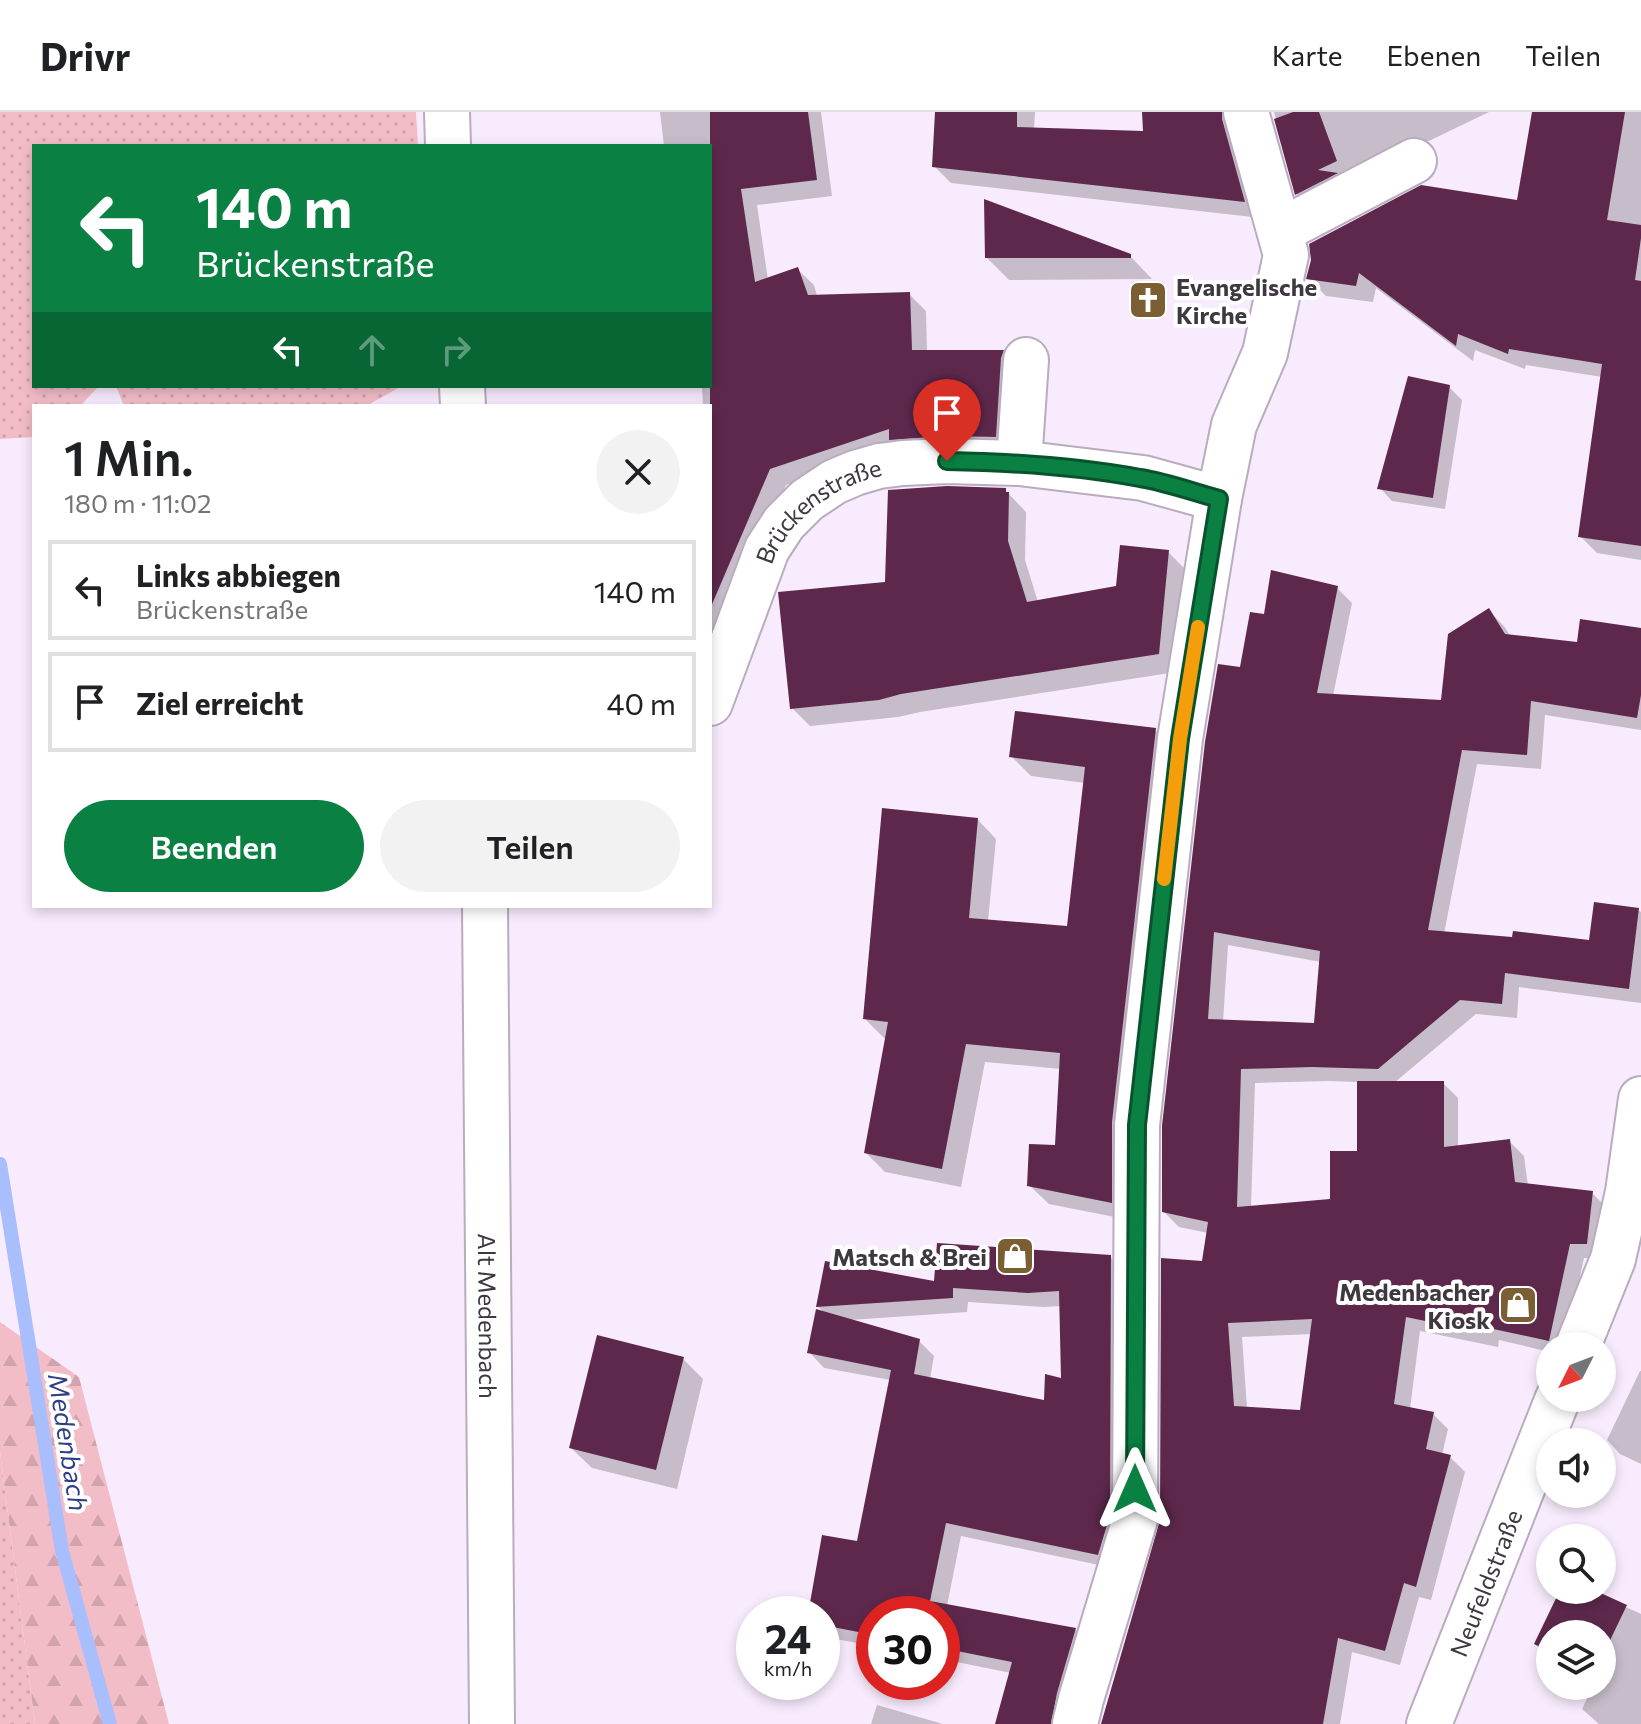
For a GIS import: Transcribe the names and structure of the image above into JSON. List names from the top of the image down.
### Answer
{
  "streets": {
    "street": ["Brückenstraße", "Alt Medenbach", "Neufeldstraße"]
  },
  "water": ["Medenbach"],
  "places": {
    "church": ["Evangelische Kirche"],
    "shop": ["Matsch & Brei", "Medenbacher Kiosk"]
  },
  "north": "bottom left",
  "page": {
    "header": "Drivr",
    "nav": ["Karte", "Ebenen", "Teilen"],
    "turn": ["140 m", "Brückenstraße"],
    "heading": ["1 Min.", "180 m · 11:02"],
    "list": [
      {
        "name": "Links abbiegen",
        "note": "Brückenstraße",
        "value": "140 m"
      },
      {
        "name": "Ziel erreicht",
        "value": "40 m"
      }
    ],
    "buttons": ["Beenden", "Teilen"],
    "speed": "24 km/h",
    "limit": "30"
  }
}
